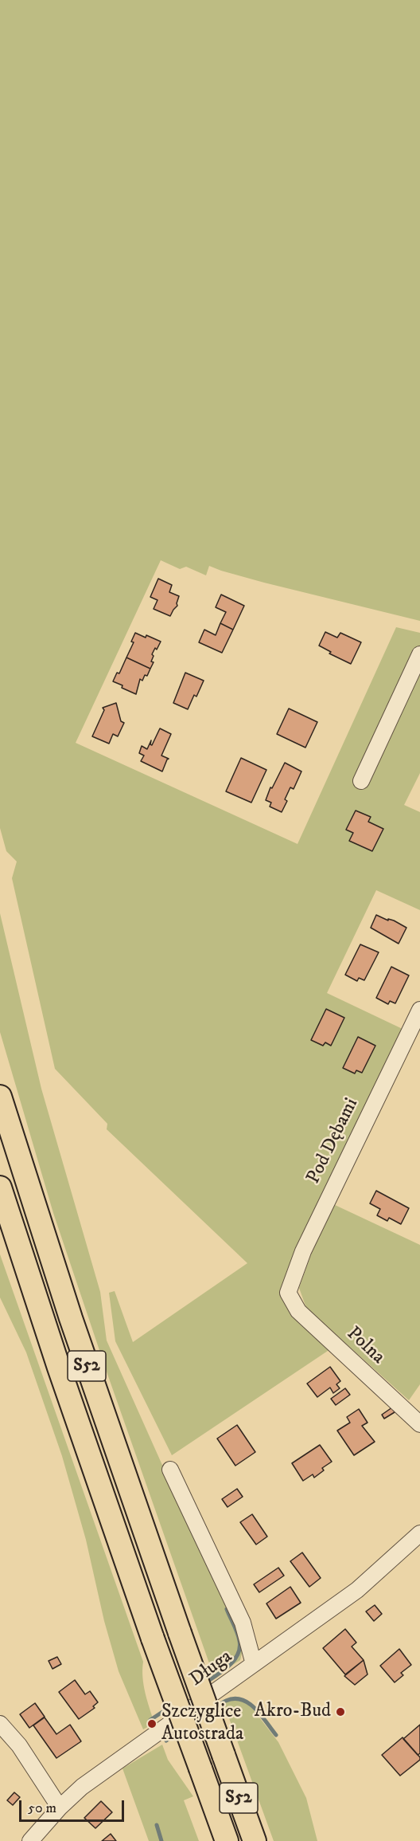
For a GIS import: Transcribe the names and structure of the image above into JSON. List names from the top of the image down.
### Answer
{
  "streets": {
    "highway": ["S52"],
    "street": ["Pod Dębami", "Polna", "Długa"]
  },
  "crossings": [
    ["Pod Dębami", "Polna"]
  ],
  "places": ["Akro-Bud", "Szczyglice Autostrada"],
  "scale_bar": "50 m"
}
